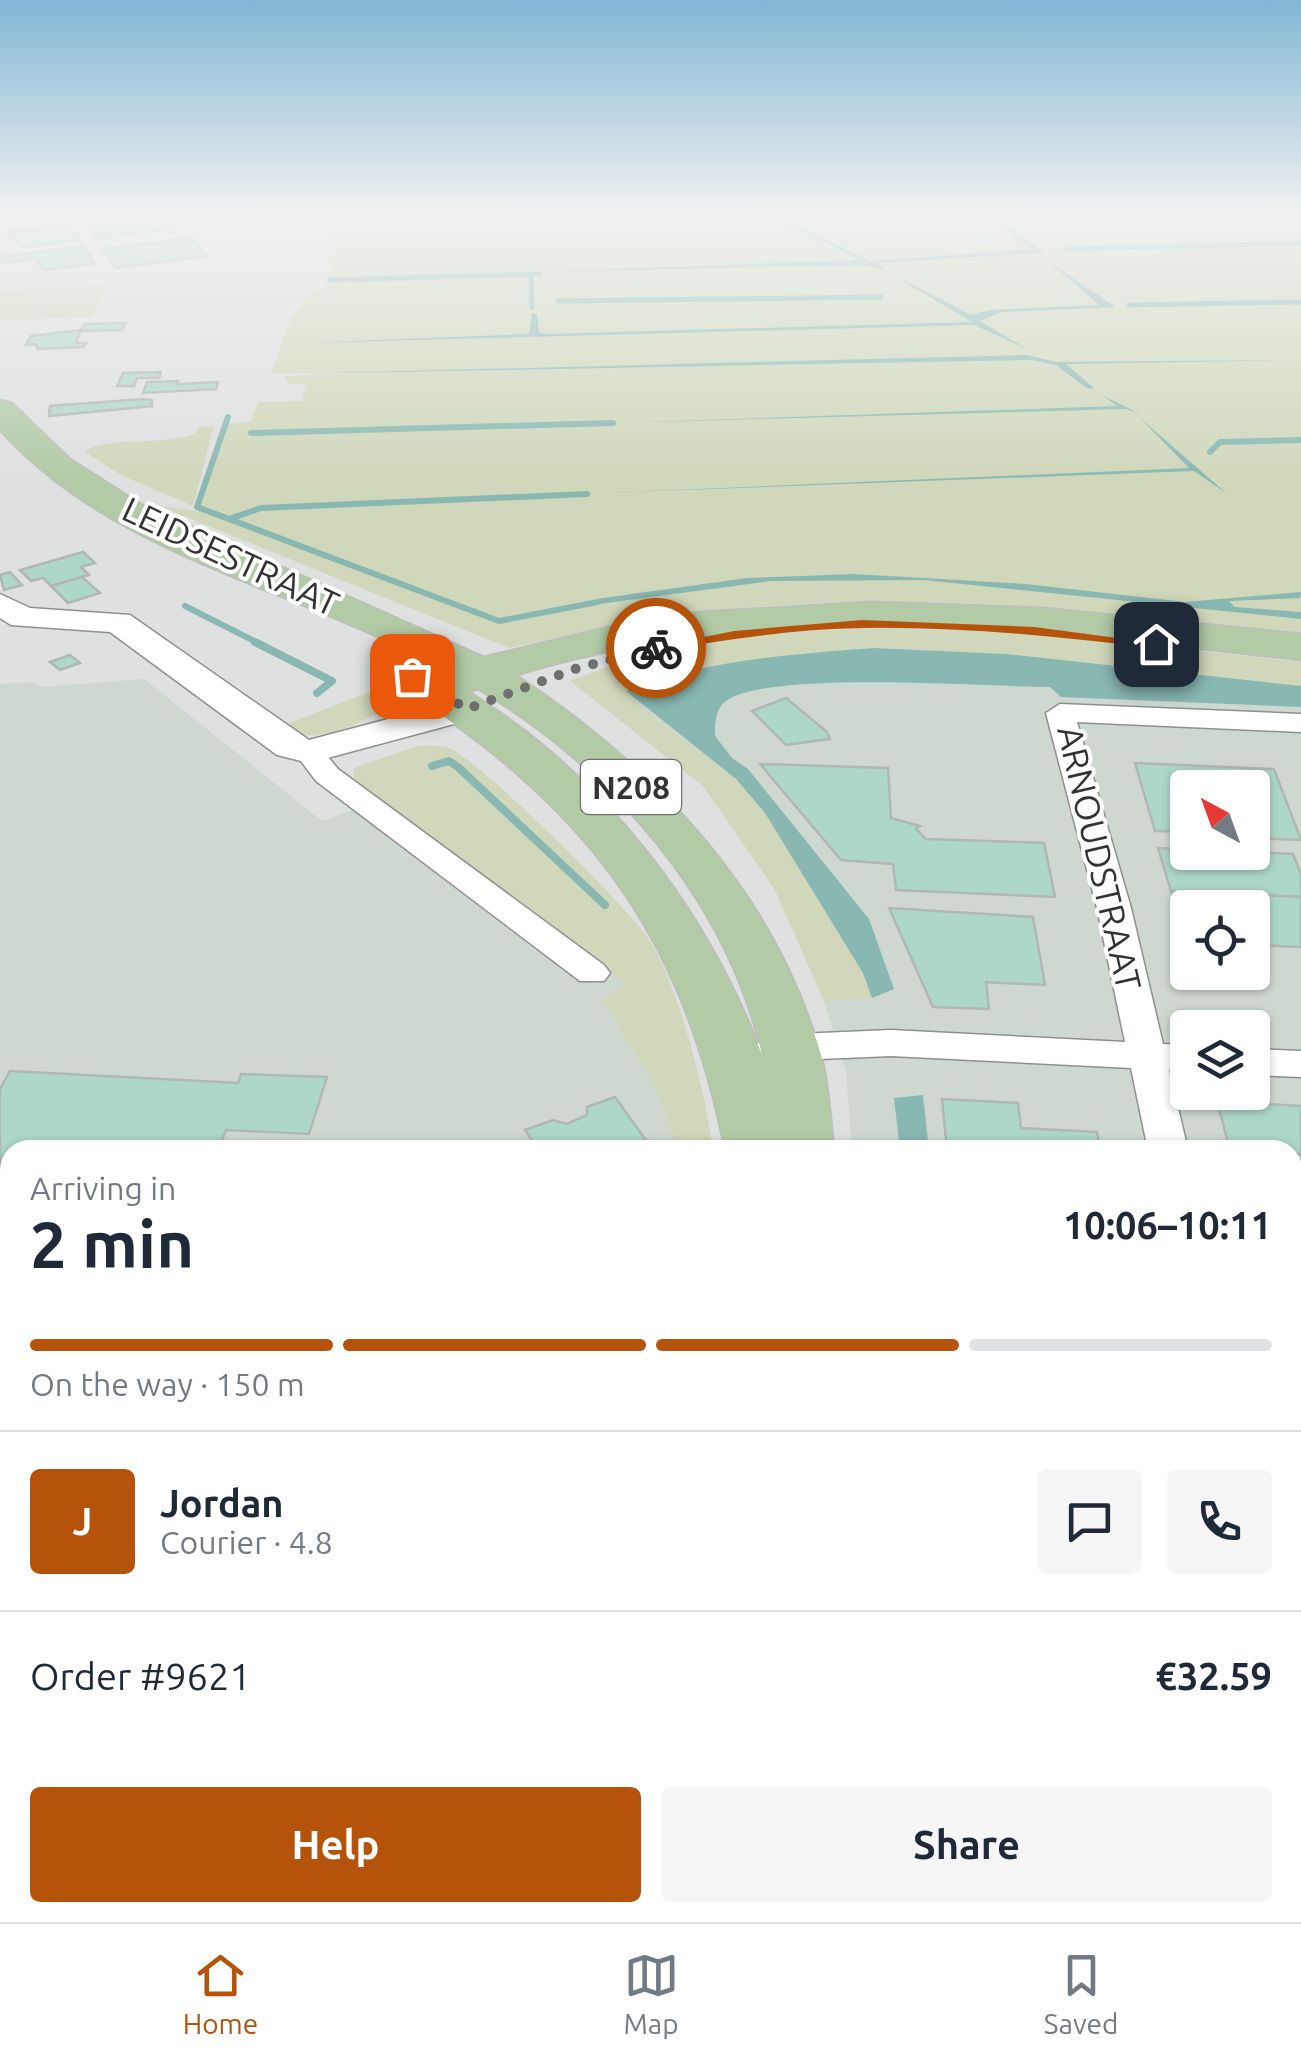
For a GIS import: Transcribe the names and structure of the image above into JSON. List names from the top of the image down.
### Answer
{
  "streets": {
    "main road": ["LEIDSESTRAAT", "N208"],
    "street": ["ARNOUDSTRAAT"]
  },
  "north": "top left",
  "page": {
    "heading": ["2 min", "Arriving in", "10:06–10:11"],
    "panel": [
      "Jordan",
      "Courier · 4.8",
      "Order #9621",
      "€32.59"
    ],
    "bar": "On the way · 150 m",
    "round": "J",
    "buttons": ["Help", "Share"],
    "tabs": ["Home", "Map", "Saved"]
  }
}
